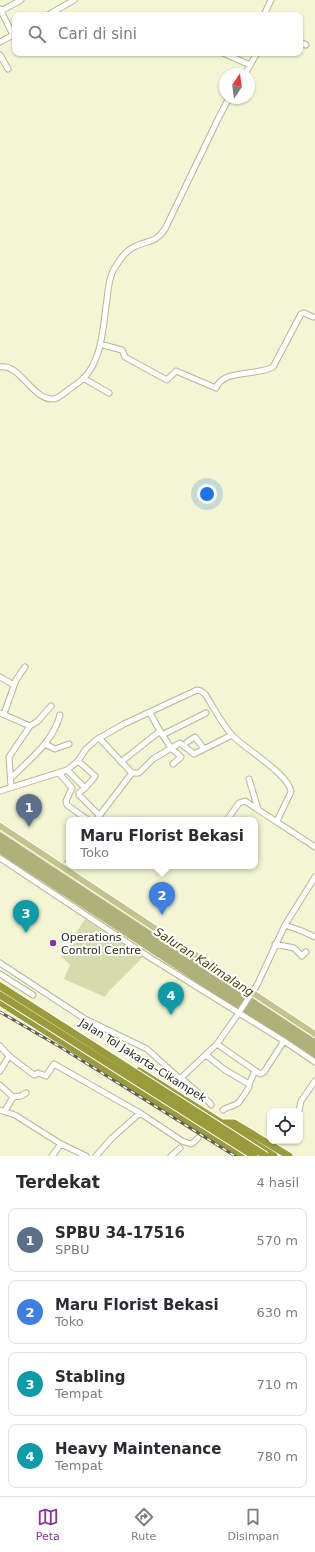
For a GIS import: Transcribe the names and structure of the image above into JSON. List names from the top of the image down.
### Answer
{
  "streets": {
    "highway": ["Jalan Tol Jakarta–Cikampek"]
  },
  "water": ["Saluran Kalimalang"],
  "places": ["Operations Control Centre"],
  "north": "top",
  "page": {
    "search": "Cari di sini",
    "pins": [
      "1",
      "2",
      "3",
      "4"
    ],
    "popup": ["Maru Florist Bekasi", "Toko"],
    "heading": ["Terdekat", "4 hasil"],
    "list": [
      {
        "mark": "1",
        "name": "SPBU 34-17516",
        "note": "SPBU",
        "value": "570 m"
      },
      {
        "mark": "2",
        "name": "Maru Florist Bekasi",
        "note": "Toko",
        "value": "630 m"
      },
      {
        "mark": "3",
        "name": "Stabling",
        "note": "Tempat",
        "value": "710 m"
      },
      {
        "mark": "4",
        "name": "Heavy Maintenance",
        "note": "Tempat",
        "value": "780 m"
      }
    ],
    "nav": ["Peta", "Rute", "Disimpan"]
  }
}
